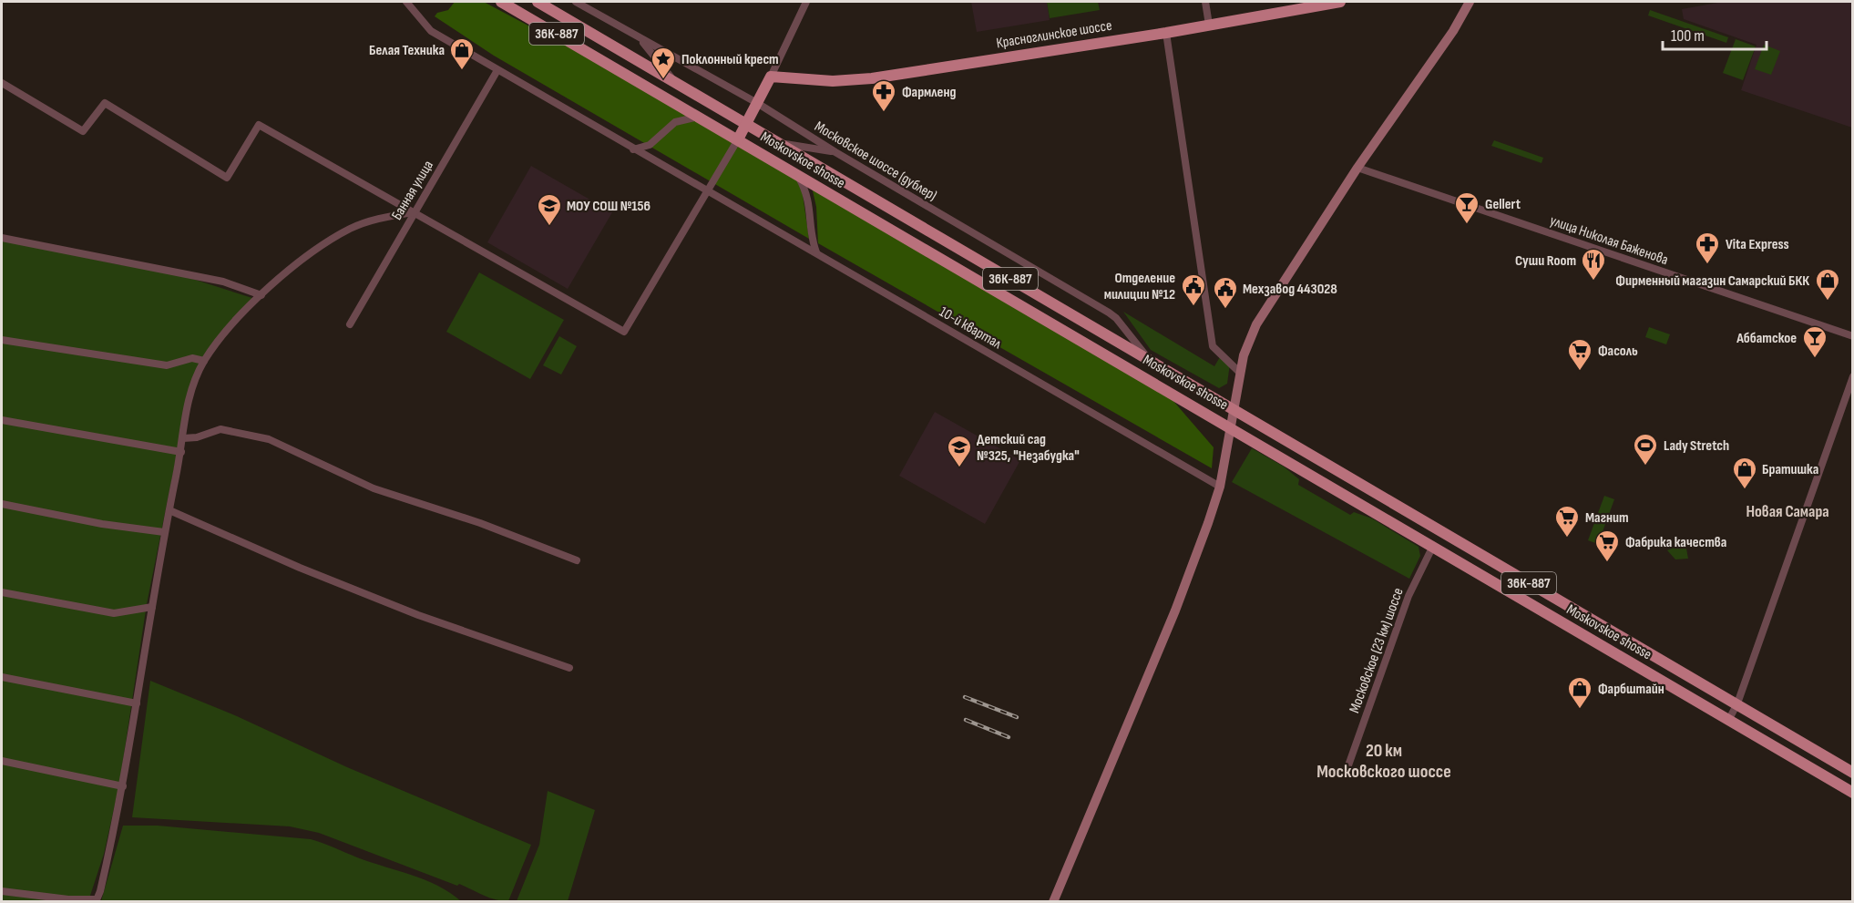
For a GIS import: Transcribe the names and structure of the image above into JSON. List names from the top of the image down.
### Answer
{
  "streets": {
    "main road": ["36К-887", "Красноглинское шоссе", "Moskovskoe shosse"],
    "street": [
      "Московское шоссе (дублер)",
      "Банная улица",
      "улица Николая Баженова",
      "10-й квартал",
      "Московское (23 км) шоссе"
    ]
  },
  "crossings": [
    ["Moskovskoe shosse", "Московское шоссе (дублер)"],
    ["Moskovskoe shosse", "Московское (23 км) шоссе"],
    ["Банная улица", "10-й квартал"]
  ],
  "districts": ["Новая Самара", "20 км Московского шоссе"],
  "places": {
    "shop": [
      "Белая Техника",
      "Фирменный магазин Самарский БКК",
      "Братишка",
      "Фарбштайн"
    ],
    "place": ["Поклонный крест"],
    "pharmacy": ["Фармленд", "Vita Express"],
    "bar": ["Gellert", "Аббатское"],
    "school or university": ["МОУ СОШ №156", "Детский сад №325, \"Незабудка\""],
    "restaurant": ["Суши Room"],
    "public building": ["Отделение милиции №12", "Мехзавод 443028"],
    "supermarket": ["Фасоль", "Магнит", "Фабрика качества"],
    "sports": ["Lady Stretch"]
  },
  "scale_bar": "100 m"
}
